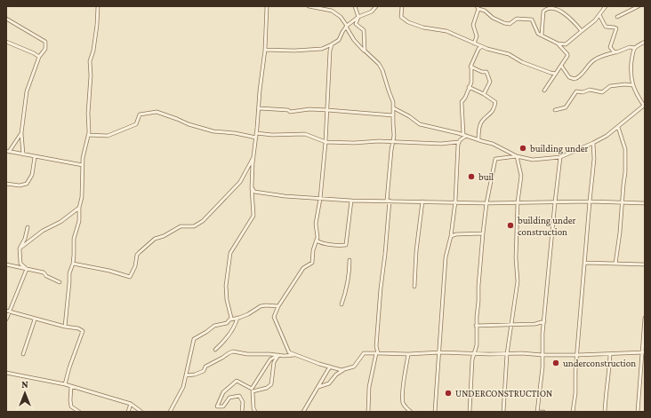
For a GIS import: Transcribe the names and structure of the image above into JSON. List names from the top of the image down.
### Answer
{
  "places": [
    "building under",
    "buil",
    "building under construction",
    "underconstruction",
    "UNDERCONSTRUCTION"
  ],
  "north": "top"
}
